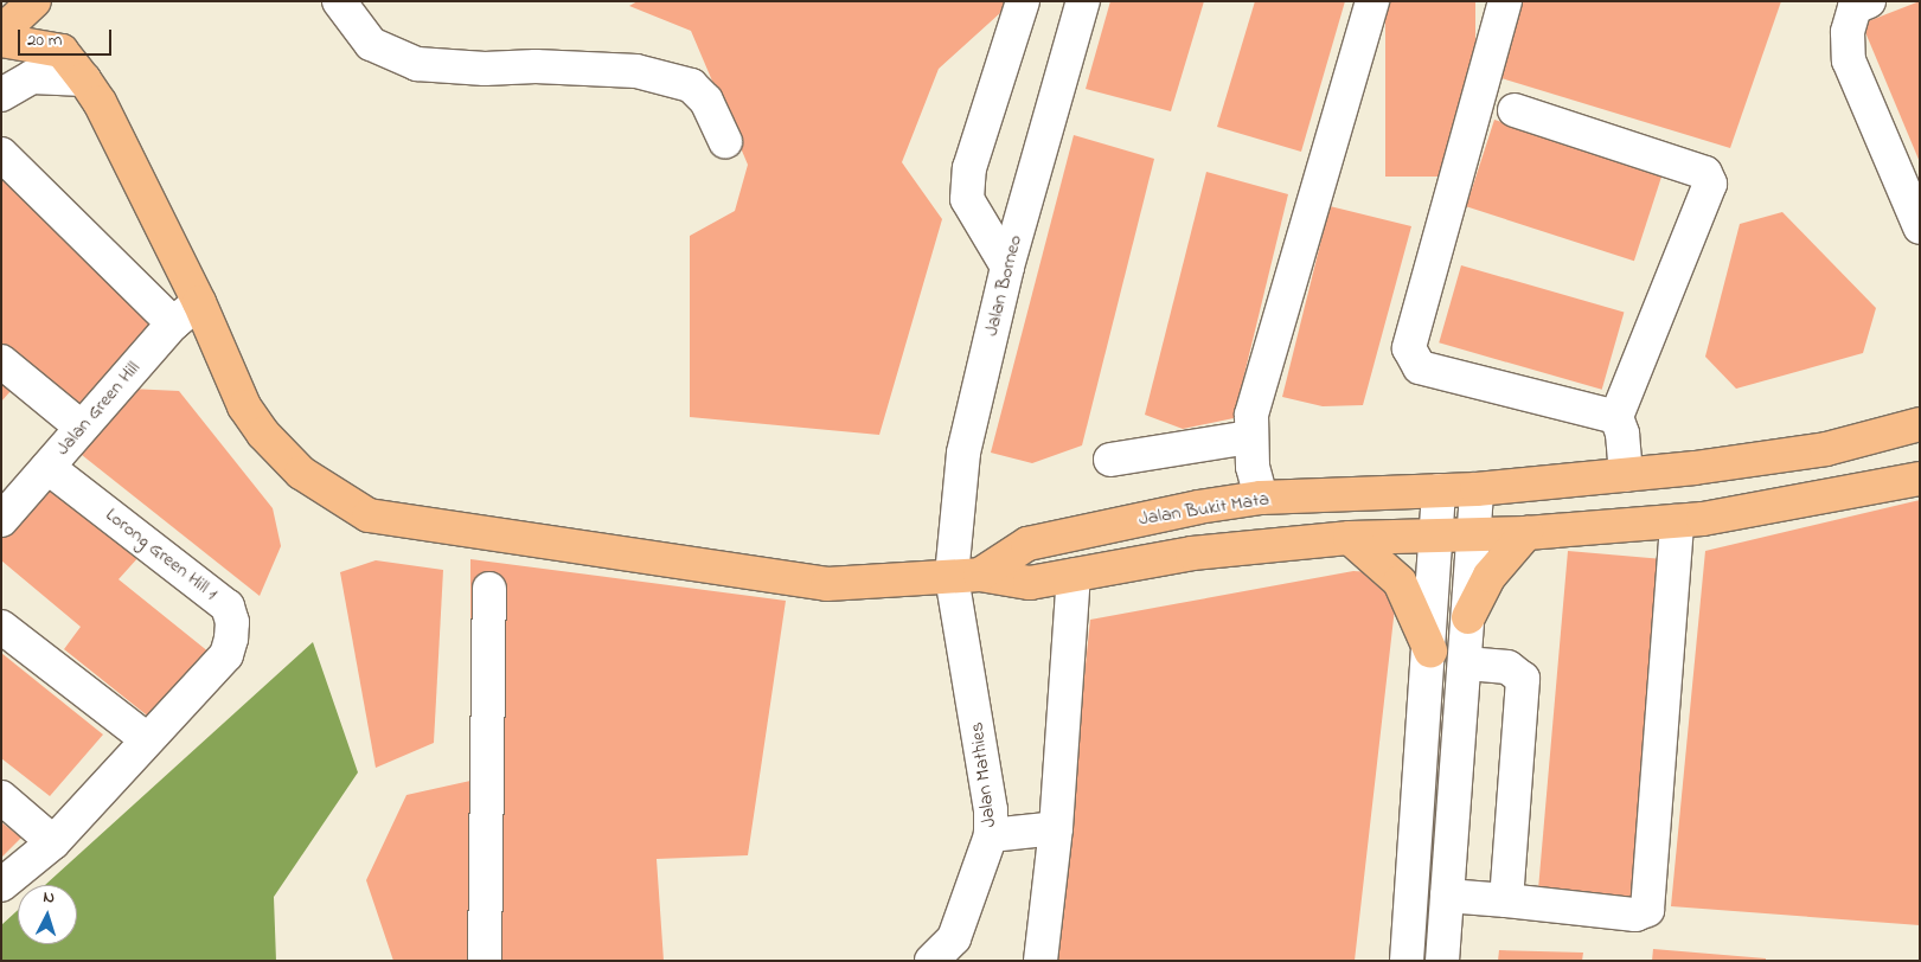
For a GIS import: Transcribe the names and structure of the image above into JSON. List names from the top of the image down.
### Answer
{
  "streets": {
    "main road": ["Jalan Bukit Mata"],
    "street": [
      "Jalan Borneo",
      "Jalan Green Hill",
      "Lorong Green Hill 1",
      "Jalan Mathies"
    ]
  },
  "crossings": [
    ["Jalan Borneo", "Jalan Bukit Mata"],
    ["Jalan Borneo", "Jalan Mathies"],
    ["Jalan Green Hill", "Lorong Green Hill 1"],
    ["Jalan Bukit Mata", "Jalan Mathies"]
  ],
  "scale_bar": "20 m",
  "north": "top"
}
